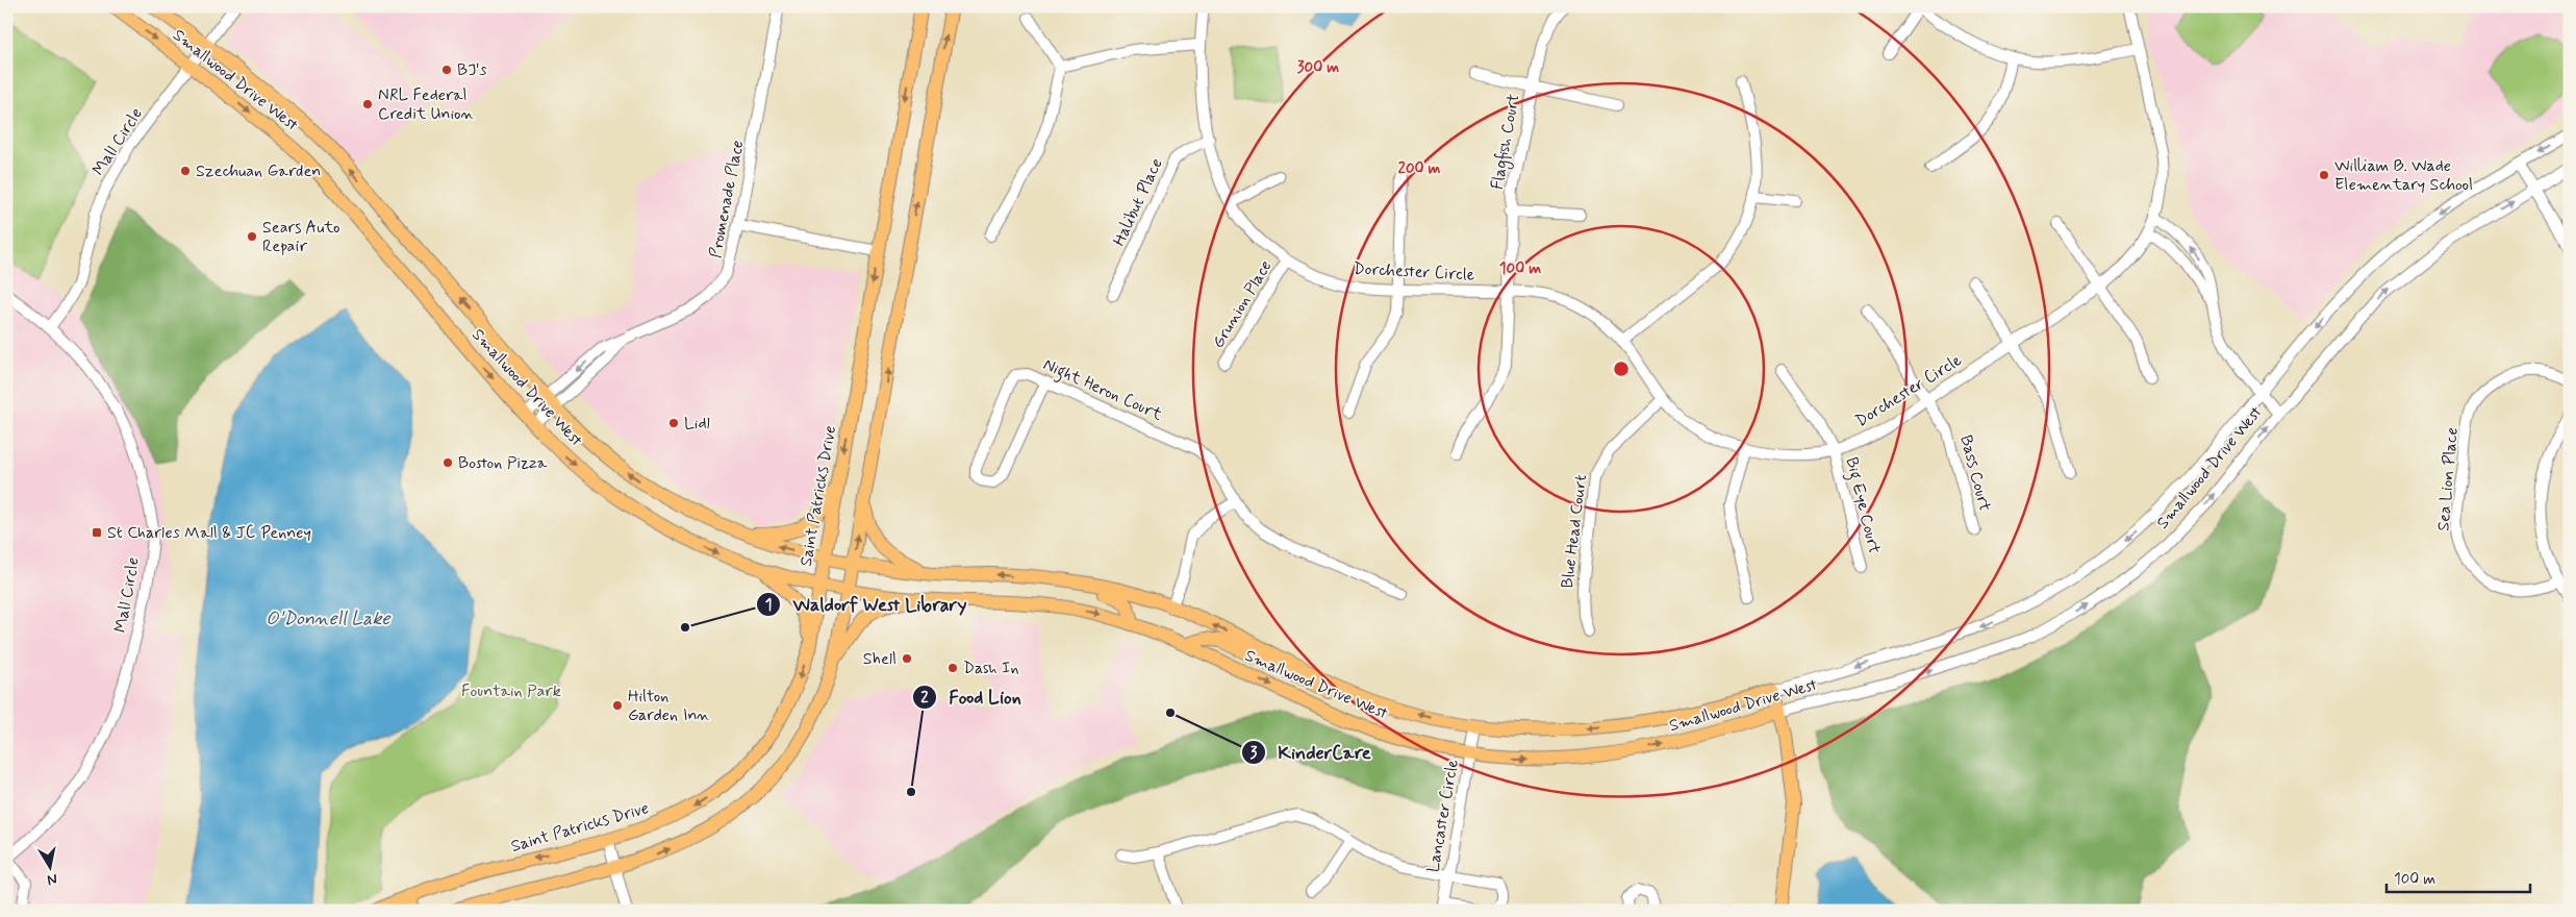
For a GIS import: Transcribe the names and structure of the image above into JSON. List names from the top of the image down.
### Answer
{
  "streets": {
    "main road": ["Smallwood Drive West", "Saint Patricks Drive"],
    "street": [
      "Mall Circle",
      "Flagfish Court",
      "Promenade Place",
      "Halibut Place",
      "Dorchester Circle",
      "Grunion Place",
      "Night Heron Court",
      "Bass Court",
      "Sea Lion Place",
      "Big Eye Court",
      "Blue Head Court",
      "Lancaster Circle"
    ]
  },
  "crossings": [
    ["Smallwood Drive West", "Mall Circle"],
    ["Smallwood Drive West", "Promenade Place"],
    ["Smallwood Drive West", "Saint Patricks Drive"],
    ["Smallwood Drive West", "Lancaster Circle"],
    ["Flagfish Court", "Dorchester Circle"],
    ["Halibut Place", "Dorchester Circle"],
    ["Dorchester Circle", "Grunion Place"],
    ["Dorchester Circle", "Bass Court"],
    ["Dorchester Circle", "Big Eye Court"],
    ["Dorchester Circle", "Blue Head Court"]
  ],
  "water": ["O'Donnell Lake"],
  "parks": ["Fountain Park"],
  "places": {
    "other": [
      "BJ's",
      "NRL Federal Credit Union",
      "Szechuan Garden",
      "William B. Wade Elementary School",
      "Sears Auto Repair",
      "Lidl",
      "Boston Pizza",
      "Waldorf West Library",
      "Shell",
      "Dash In",
      "Hilton Garden Inn",
      "KinderCare",
      "Food Lion"
    ],
    "transit": ["St Charles Mall & JC Penney"]
  },
  "scale_bar": "100 m",
  "north": "bottom",
  "rings": ["300 m", "200 m", "100 m"]
}
